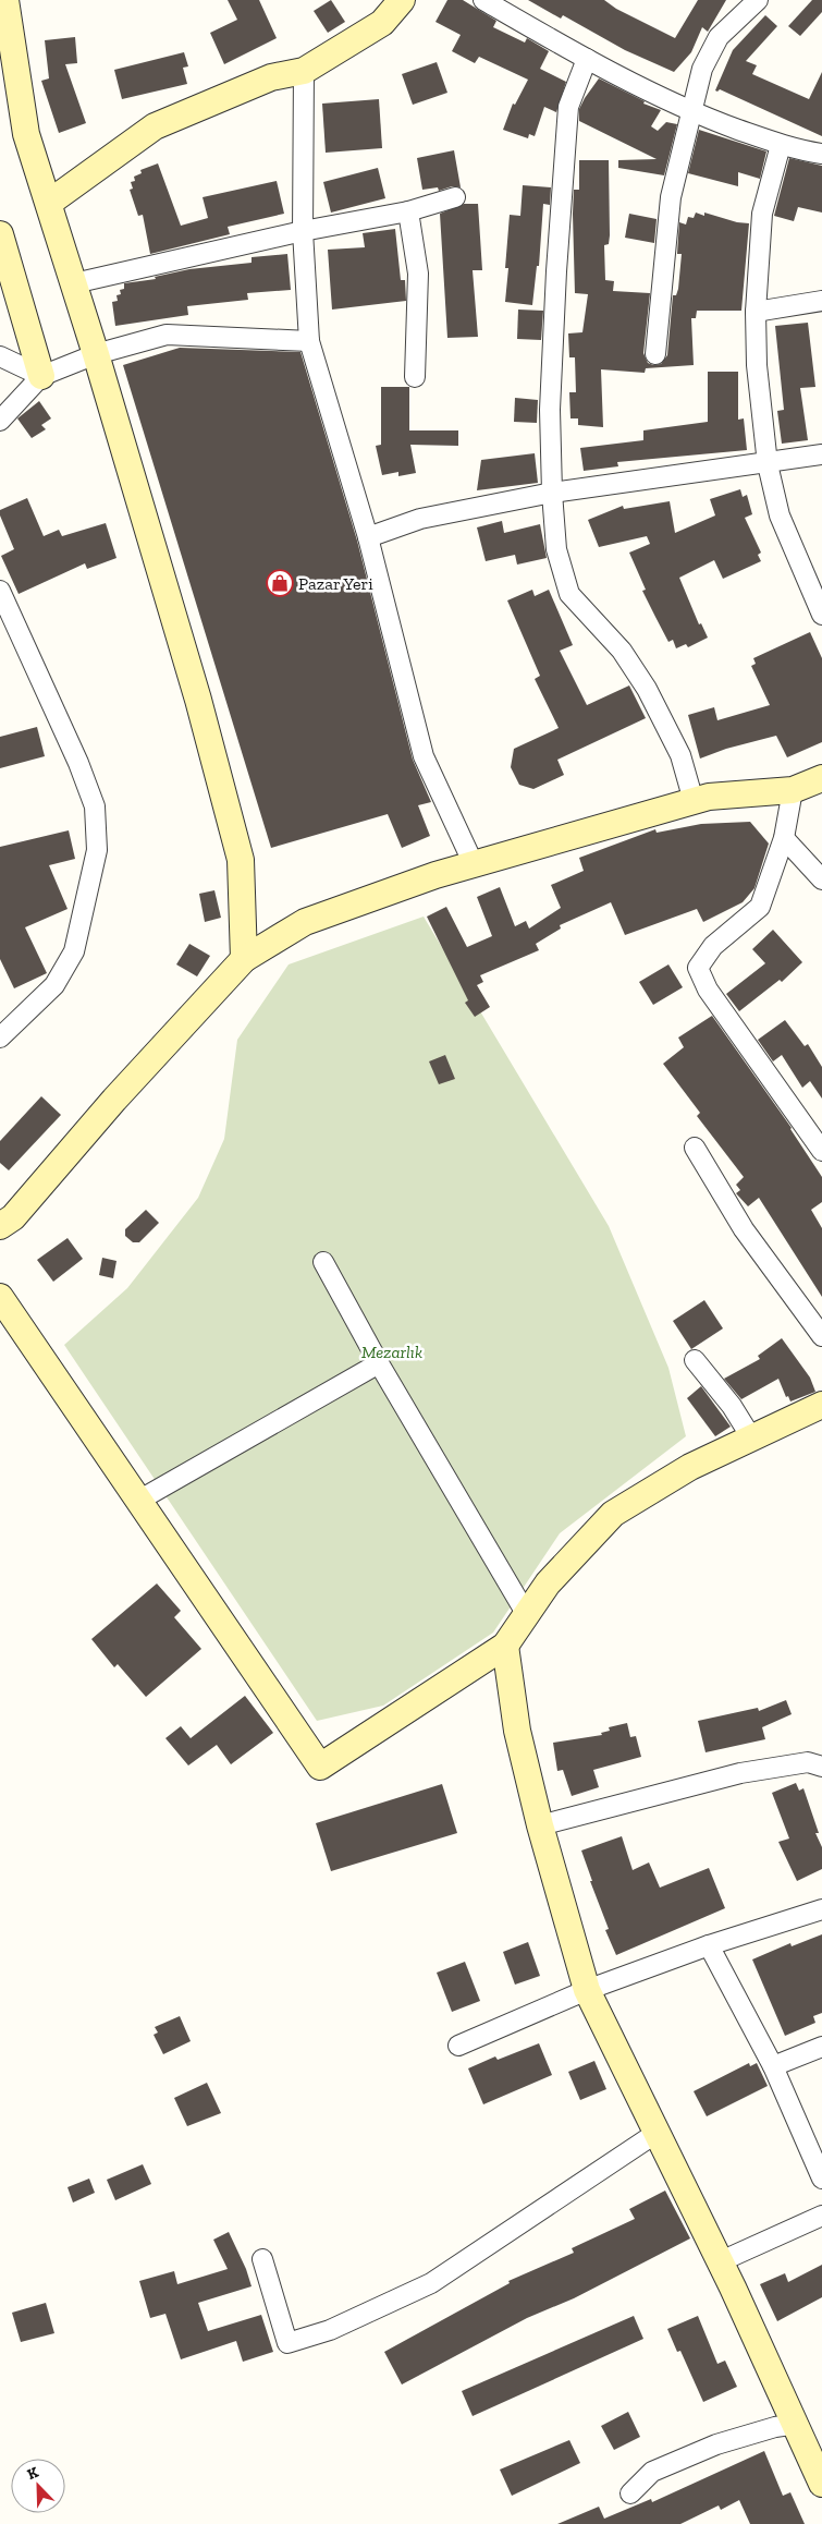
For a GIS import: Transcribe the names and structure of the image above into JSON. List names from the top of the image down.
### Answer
{
  "parks": ["Mezarlık"],
  "places": {
    "shop": ["Pazar Yeri"]
  },
  "north": "top left"
}
